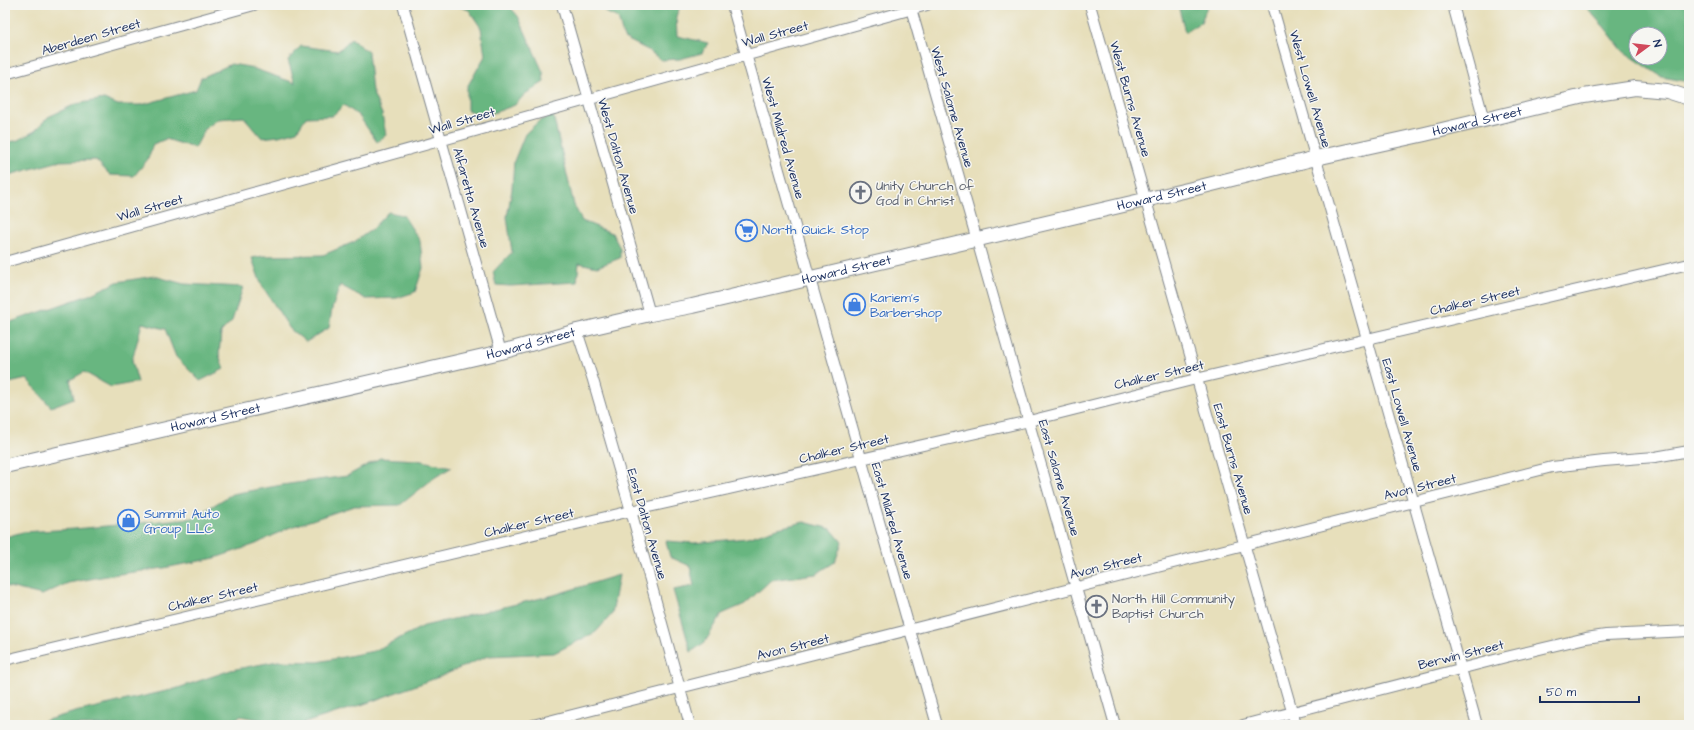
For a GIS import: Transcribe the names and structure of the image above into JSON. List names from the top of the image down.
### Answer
{
  "streets": {
    "main road": ["Howard Street"],
    "street": [
      "Wall Street",
      "Aberdeen Street",
      "West Lowell Avenue",
      "West Burns Avenue",
      "West Salome Avenue",
      "West Mildred Avenue",
      "West Dalton Avenue",
      "Alfaretta Avenue",
      "Chalker Street",
      "East Lowell Avenue",
      "East Burns Avenue",
      "East Salome Avenue",
      "Avon Street",
      "East Mildred Avenue",
      "East Dalton Avenue",
      "Berwin Street"
    ]
  },
  "crossings": [
    ["Wall Street", "West Salome Avenue"],
    ["Wall Street", "West Mildred Avenue"],
    ["Wall Street", "West Dalton Avenue"],
    ["Wall Street", "Alfaretta Avenue"],
    ["West Lowell Avenue", "Howard Street"],
    ["West Lowell Avenue", "East Lowell Avenue"],
    ["West Burns Avenue", "Howard Street"],
    ["West Burns Avenue", "East Burns Avenue"],
    ["West Salome Avenue", "Howard Street"],
    ["West Salome Avenue", "East Salome Avenue"],
    ["Howard Street", "West Mildred Avenue"],
    ["Howard Street", "West Dalton Avenue"],
    ["Howard Street", "Alfaretta Avenue"],
    ["Howard Street", "East Lowell Avenue"],
    ["Howard Street", "East Burns Avenue"],
    ["Howard Street", "East Salome Avenue"],
    ["Howard Street", "East Mildred Avenue"],
    ["Howard Street", "East Dalton Avenue"],
    ["West Mildred Avenue", "East Mildred Avenue"],
    ["Chalker Street", "East Lowell Avenue"],
    ["Chalker Street", "East Burns Avenue"],
    ["Chalker Street", "East Salome Avenue"],
    ["Chalker Street", "East Mildred Avenue"],
    ["Chalker Street", "East Dalton Avenue"],
    ["East Lowell Avenue", "Avon Street"],
    ["East Lowell Avenue", "Berwin Street"],
    ["East Burns Avenue", "Avon Street"],
    ["East Burns Avenue", "Berwin Street"],
    ["East Salome Avenue", "Avon Street"],
    ["Avon Street", "East Mildred Avenue"],
    ["Avon Street", "East Dalton Avenue"]
  ],
  "places": {
    "church": ["Unity Church of God in Christ", "North Hill Community Baptist Church"],
    "supermarket": ["North Quick Stop"],
    "shop": ["Kariem's Barbershop", "Summit Auto Group LLC"]
  },
  "scale_bar": "50 m",
  "north": "right"
}
